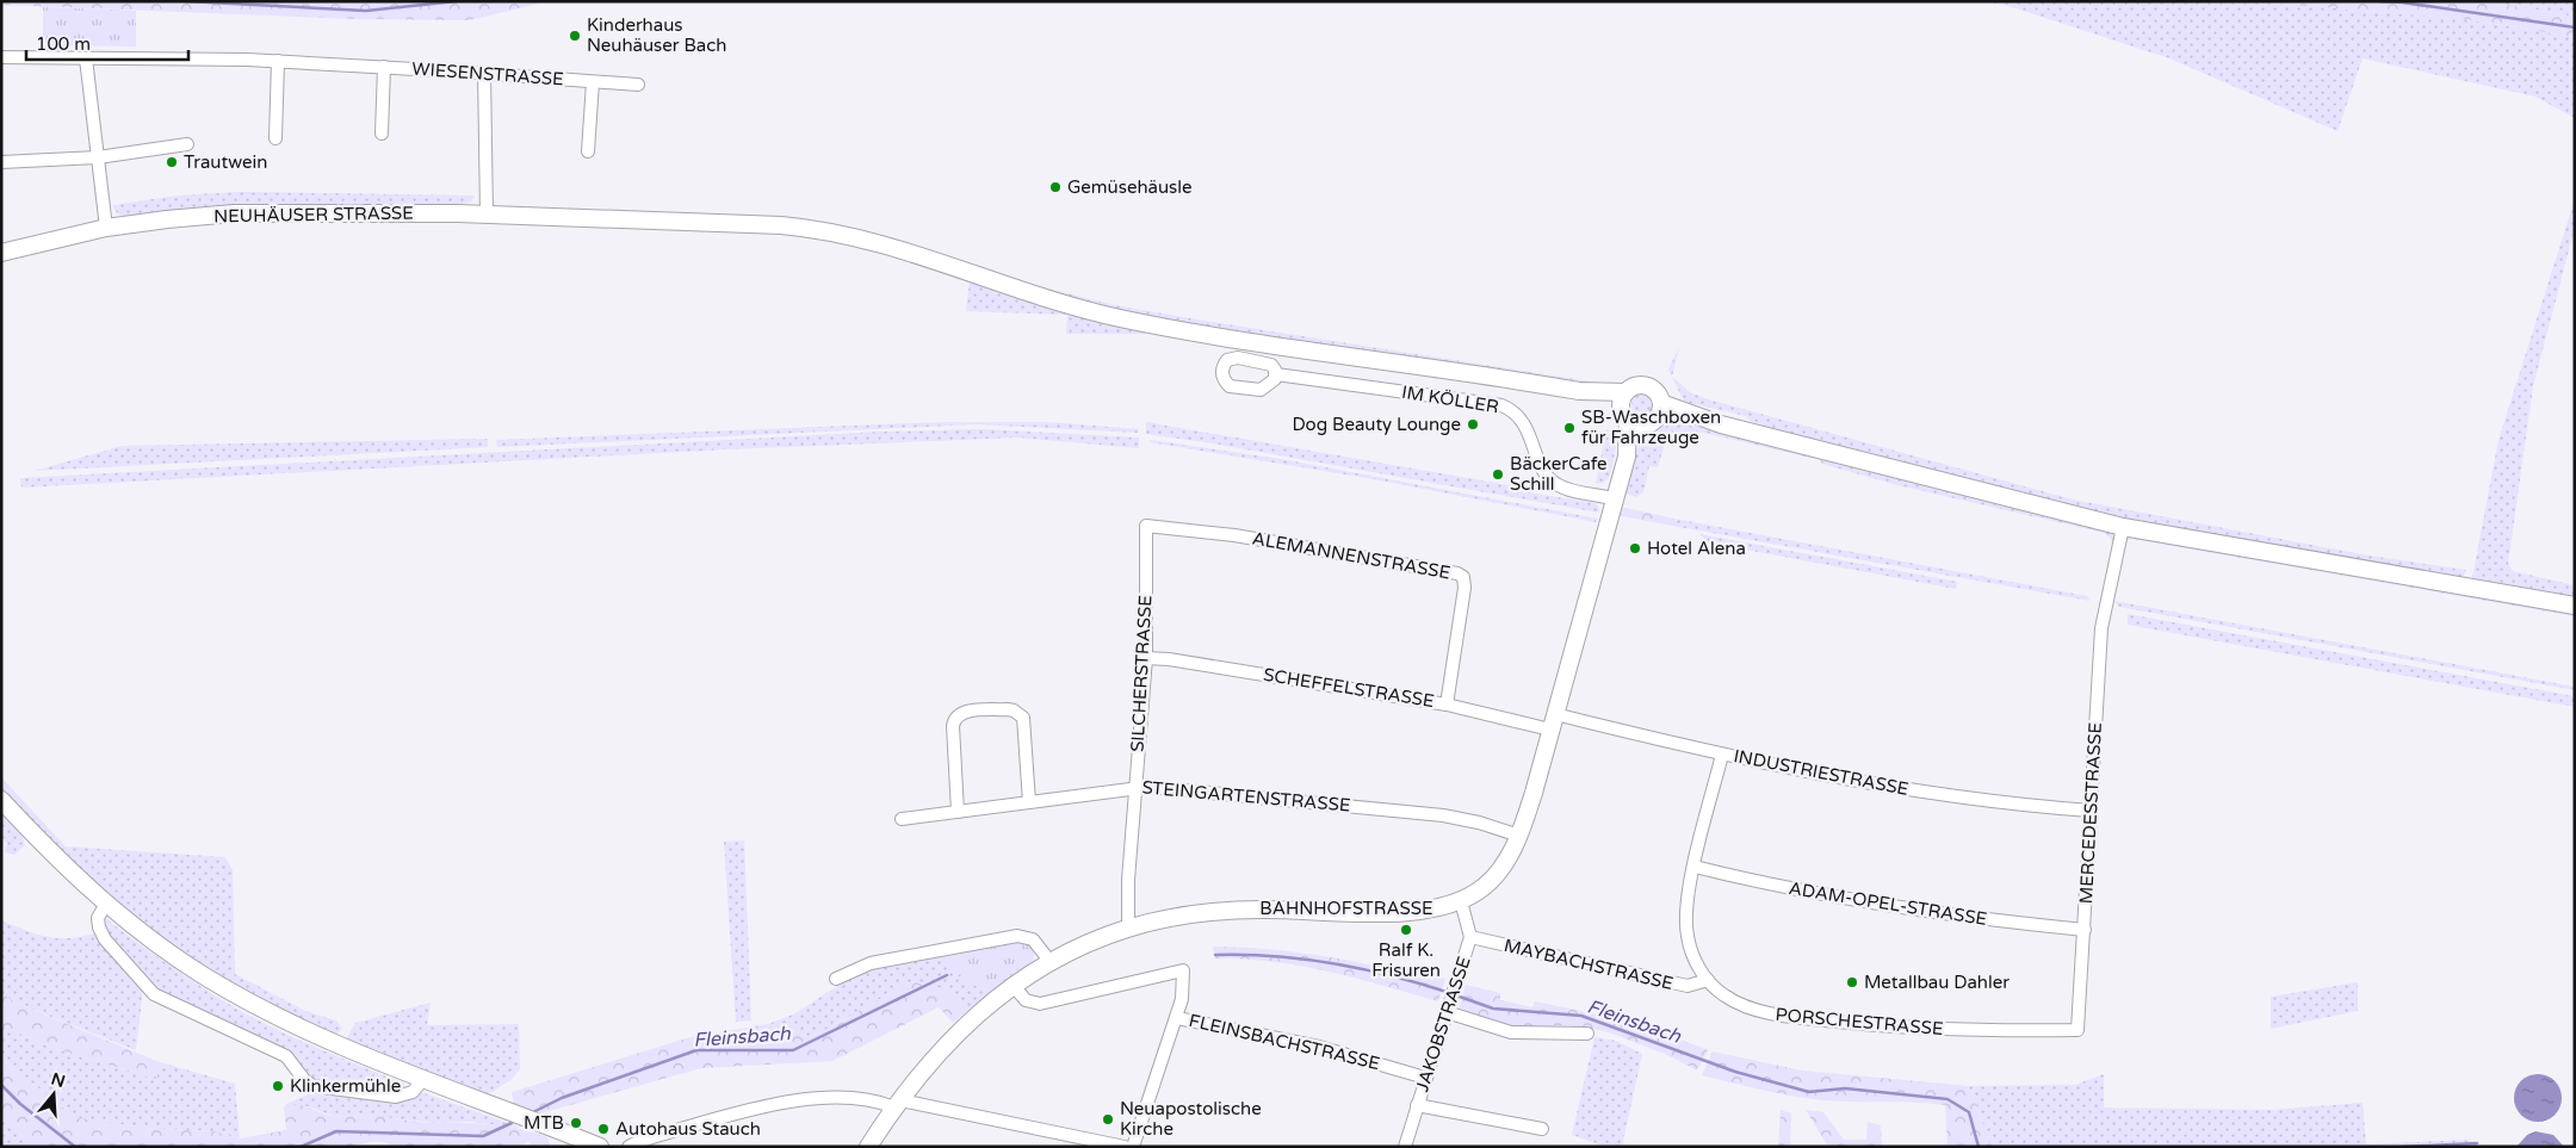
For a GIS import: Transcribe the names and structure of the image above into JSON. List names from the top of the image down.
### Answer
{
  "streets": {
    "main road": ["NEUHÄUSER STRASSE", "BAHNHOFSTRASSE"],
    "street": [
      "WIESENSTRASSE",
      "IM KÖLLER",
      "ALEMANNENSTRASSE",
      "SILCHERSTRASSE",
      "SCHEFFELSTRASSE",
      "INDUSTRIESTRASSE",
      "STEINGARTENSTRASSE",
      "MERCEDESSTRASSE",
      "ADAM-OPEL-STRASSE",
      "MAYBACHSTRASSE",
      "PORSCHESTRASSE",
      "JAKOBSTRASSE",
      "FLEINSBACHSTRASSE"
    ]
  },
  "crossings": [
    ["IM KÖLLER", "BAHNHOFSTRASSE"],
    ["ALEMANNENSTRASSE", "SILCHERSTRASSE"],
    ["ALEMANNENSTRASSE", "SCHEFFELSTRASSE"],
    ["SILCHERSTRASSE", "SCHEFFELSTRASSE"],
    ["SILCHERSTRASSE", "STEINGARTENSTRASSE"],
    ["SILCHERSTRASSE", "BAHNHOFSTRASSE"],
    ["SCHEFFELSTRASSE", "INDUSTRIESTRASSE"],
    ["SCHEFFELSTRASSE", "BAHNHOFSTRASSE"],
    ["INDUSTRIESTRASSE", "MERCEDESSTRASSE"],
    ["INDUSTRIESTRASSE", "BAHNHOFSTRASSE"],
    ["INDUSTRIESTRASSE", "PORSCHESTRASSE"],
    ["STEINGARTENSTRASSE", "BAHNHOFSTRASSE"],
    ["MERCEDESSTRASSE", "ADAM-OPEL-STRASSE"],
    ["MERCEDESSTRASSE", "PORSCHESTRASSE"],
    ["ADAM-OPEL-STRASSE", "PORSCHESTRASSE"],
    ["BAHNHOFSTRASSE", "JAKOBSTRASSE"],
    ["MAYBACHSTRASSE", "PORSCHESTRASSE"],
    ["MAYBACHSTRASSE", "JAKOBSTRASSE"],
    ["JAKOBSTRASSE", "FLEINSBACHSTRASSE"]
  ],
  "water": ["Fleinsbach"],
  "places": [
    "Kinderhaus Neuhäuser Bach",
    "Trautwein",
    "Gemüsehäusle",
    "Dog Beauty Lounge",
    "SB-Waschboxen für Fahrzeuge",
    "BäckerCafe Schill",
    "Hotel Alena",
    "Ralf K. Frisuren",
    "Metallbau Dahler",
    "Klinkermühle",
    "Neuapostolische Kirche",
    "MTB",
    "Autohaus Stauch"
  ],
  "scale_bar": "100 m",
  "north": "top"
}
